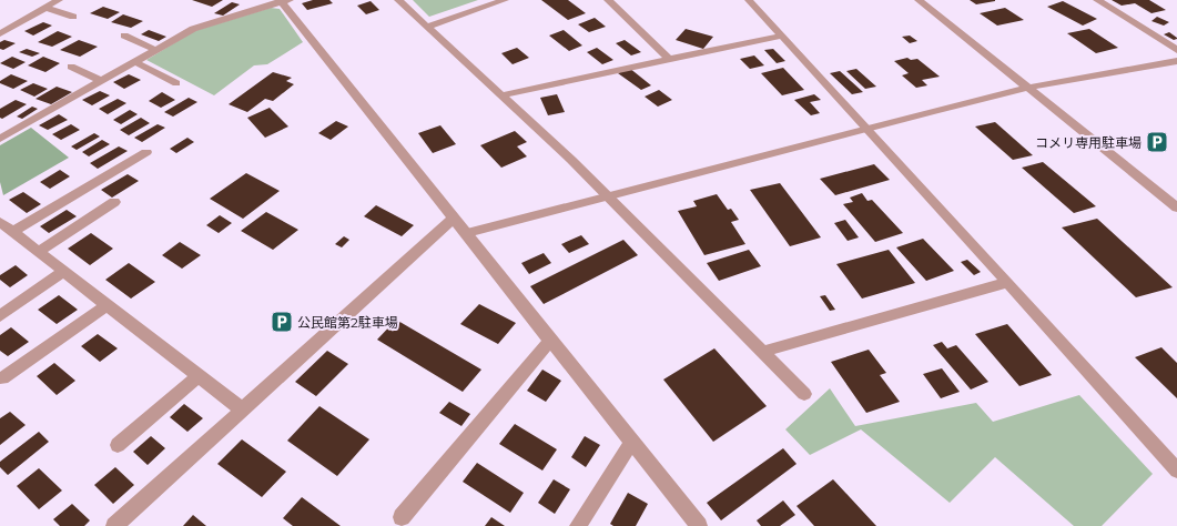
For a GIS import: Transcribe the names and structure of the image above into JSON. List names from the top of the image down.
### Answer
{
  "places": {
    "parking": ["コメリ専用駐車場", "公民館第2駐車場"]
  }
}
